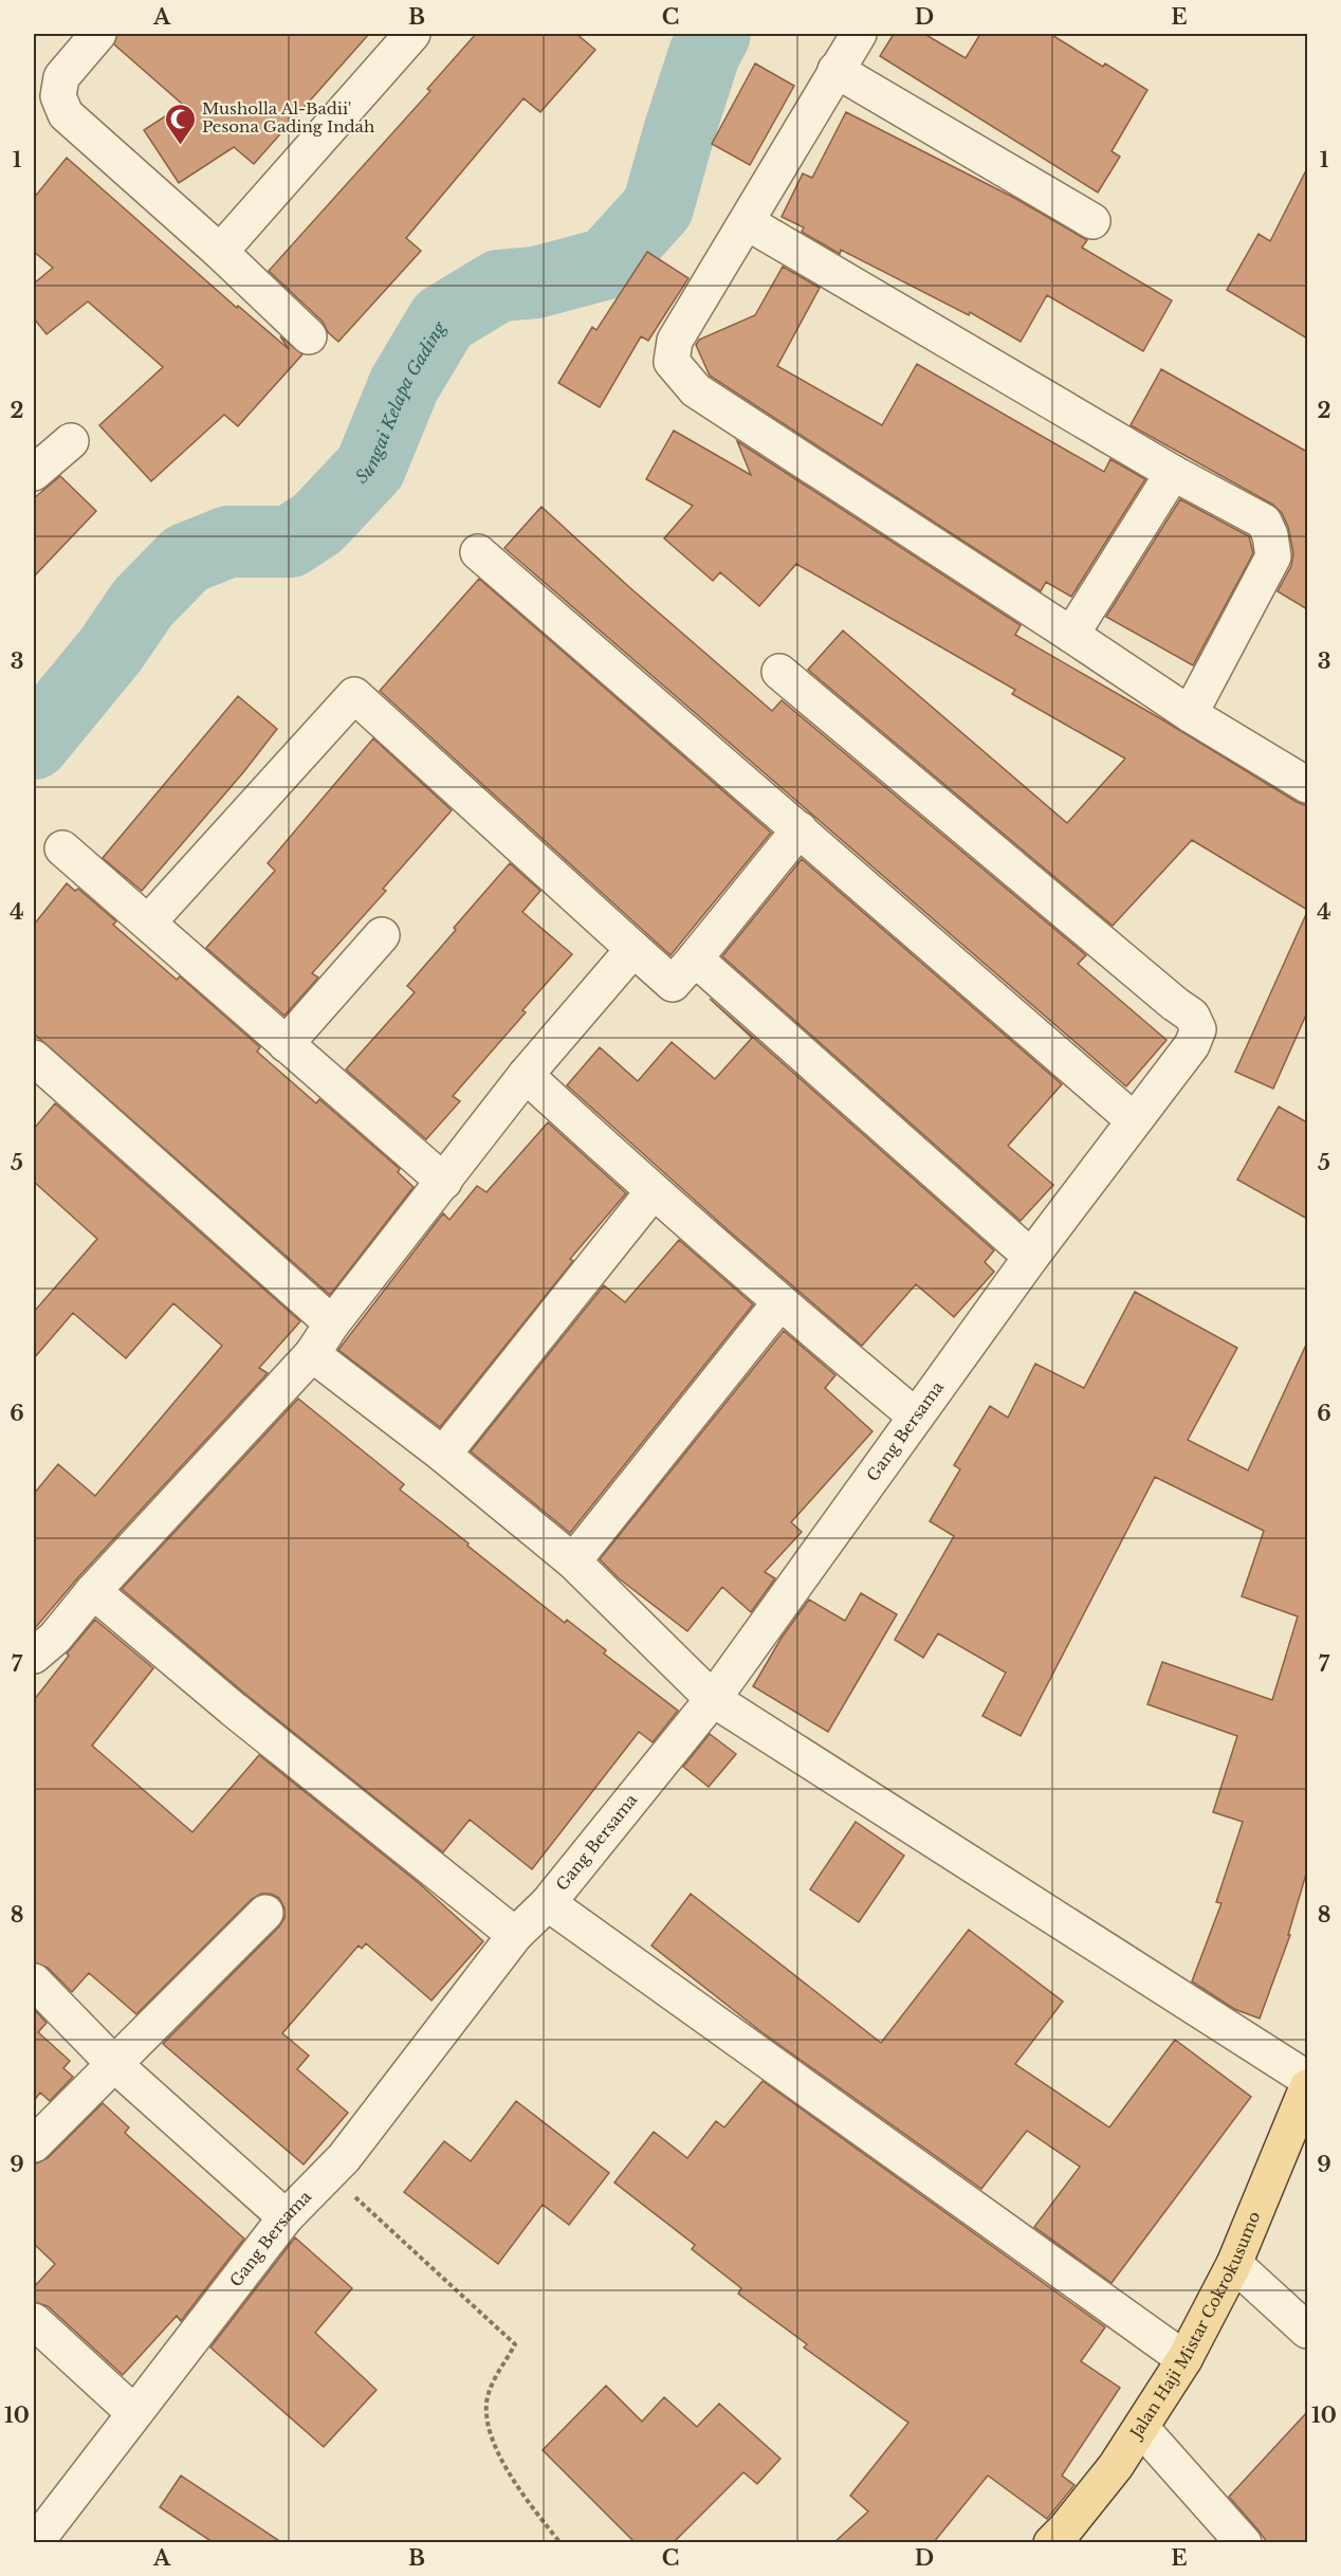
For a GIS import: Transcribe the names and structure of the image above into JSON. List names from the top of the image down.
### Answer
{
  "streets": {
    "main road": ["Jalan Haji Mistar Cokrokusumo"],
    "street": ["Gang Bersama"]
  },
  "water": ["Sungai Kelapa Gading"],
  "places": {
    "mosque": ["Musholla Al-Badii' Pesona Gading Indah"]
  },
  "grid": {
    "columns": [
      "A",
      "B",
      "C",
      "D",
      "E"
    ],
    "rows": [
      "1",
      "2",
      "3",
      "4",
      "5",
      "6",
      "7",
      "8",
      "9",
      "10"
    ]
  }
}
